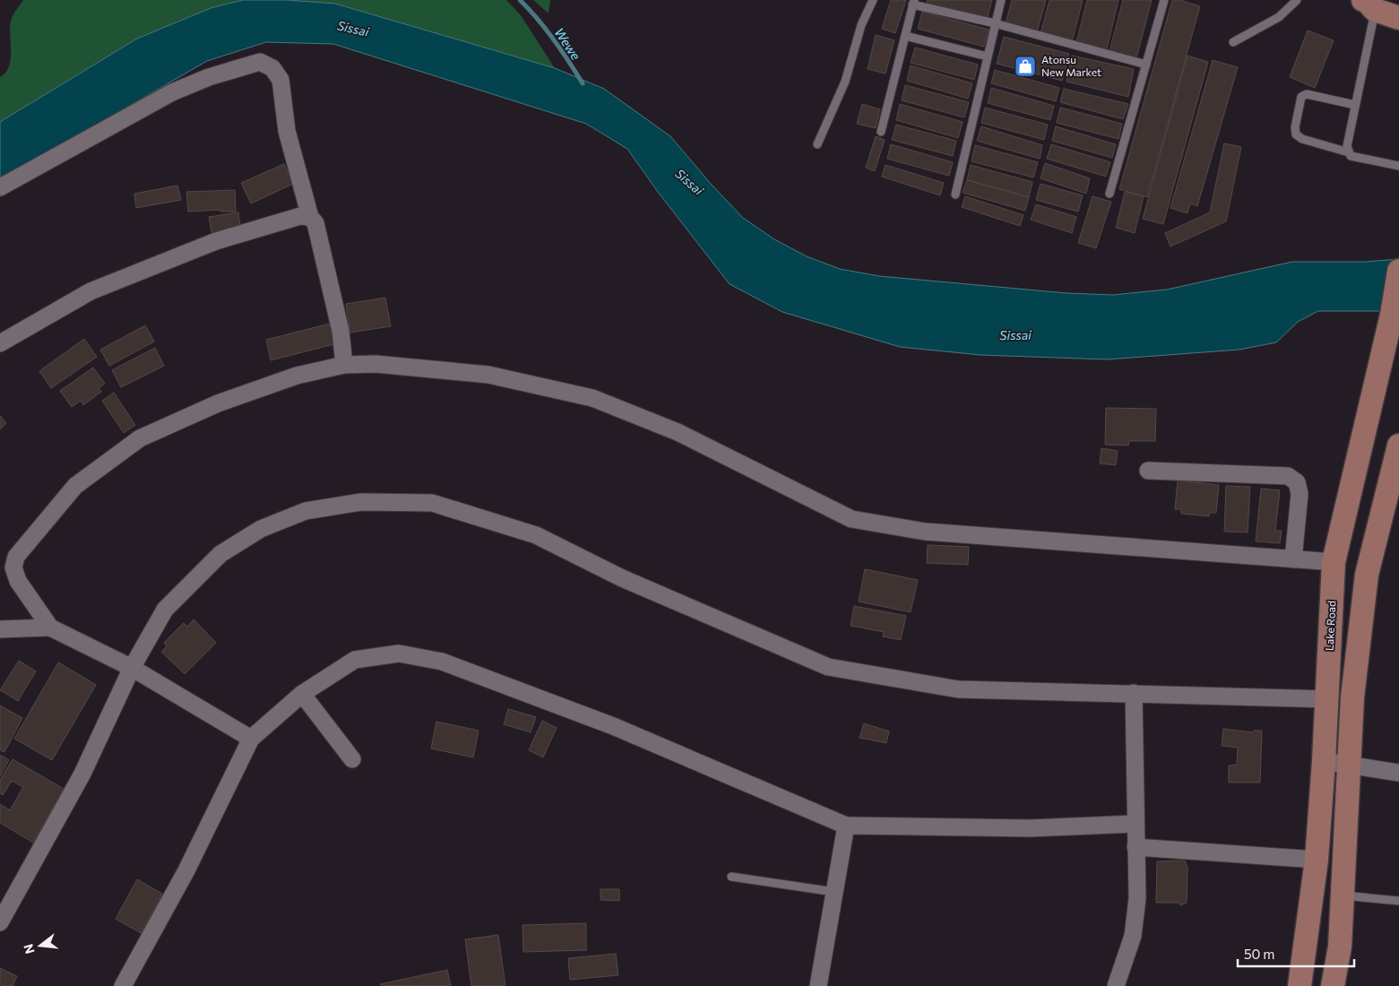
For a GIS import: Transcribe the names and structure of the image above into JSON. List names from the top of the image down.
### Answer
{
  "streets": {
    "main road": ["Lake Road"]
  },
  "water": ["Sissai", "Wewe"],
  "places": {
    "shop": ["Atonsu New Market"]
  },
  "scale_bar": "50 m",
  "north": "left"
}
